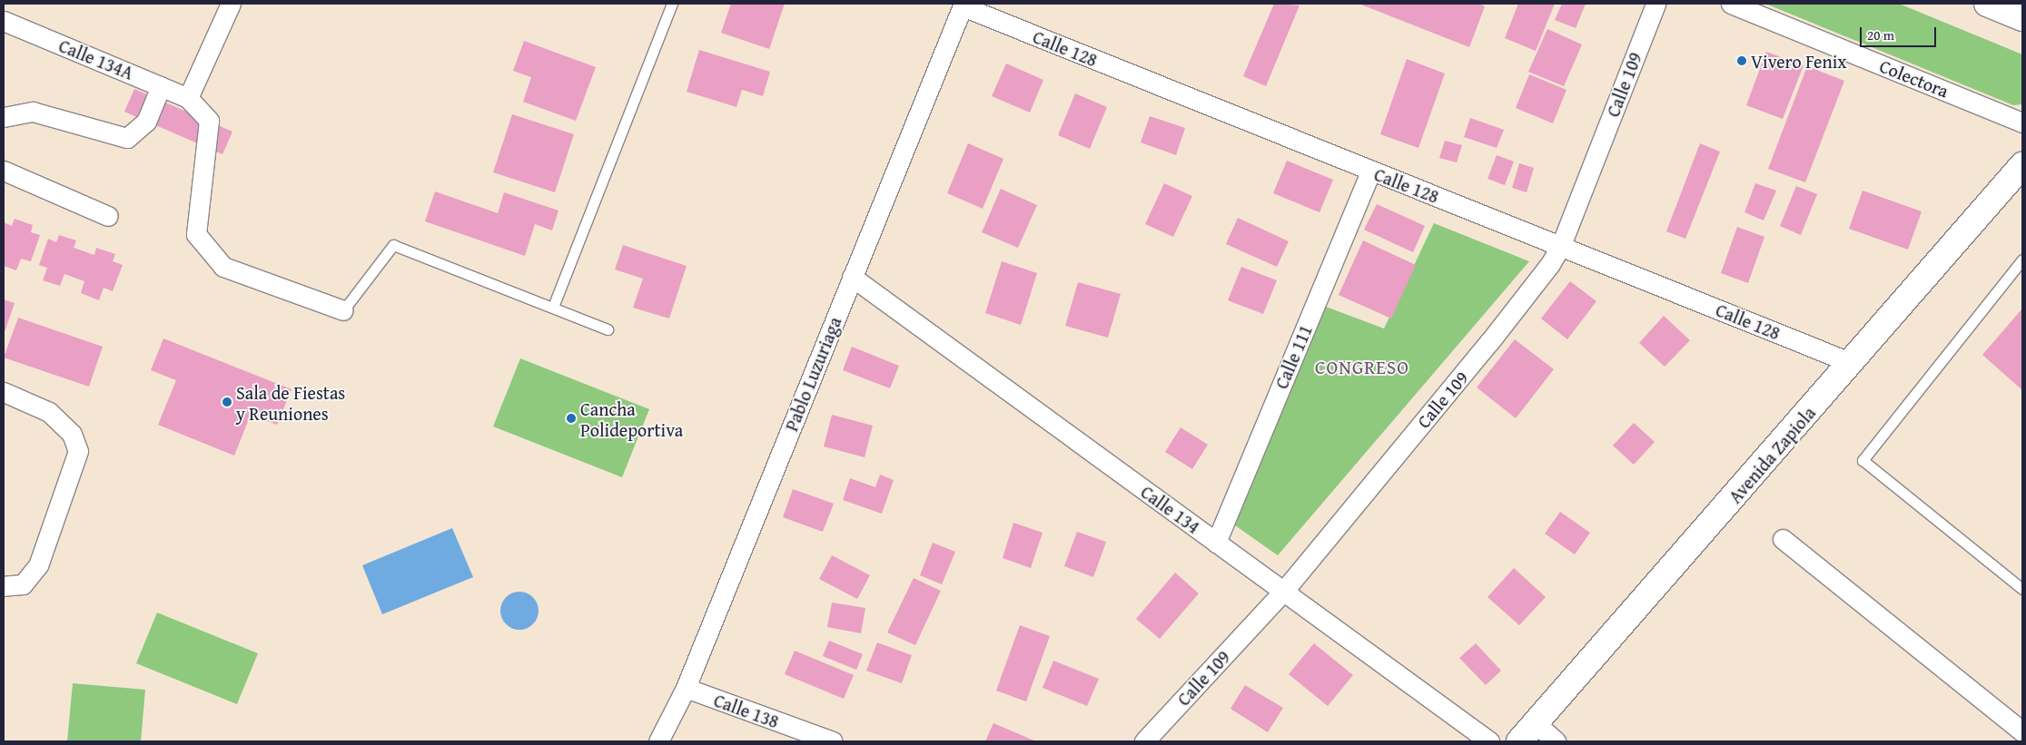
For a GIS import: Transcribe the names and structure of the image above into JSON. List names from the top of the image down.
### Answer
{
  "streets": {
    "main road": ["Avenida Zapiola"],
    "street": [
      "Calle 128",
      "Calle 134A",
      "Colectora",
      "Calle 109",
      "Calle 111",
      "Pablo Luzuriaga",
      "Calle 134",
      "Calle 138"
    ]
  },
  "crossings": [
    ["Calle 128", "Calle 109"],
    ["Calle 128", "Calle 111"],
    ["Calle 128", "Pablo Luzuriaga"],
    ["Calle 128", "Avenida Zapiola"],
    ["Calle 109", "Calle 134"],
    ["Calle 111", "Calle 134"],
    ["Pablo Luzuriaga", "Calle 134"],
    ["Pablo Luzuriaga", "Calle 138"]
  ],
  "districts": ["CONGRESO"],
  "places": ["Vivero Fenix", "Sala de Fiestas y Reuniones", "Cancha Polideportiva"],
  "scale_bar": "20 m"
}
